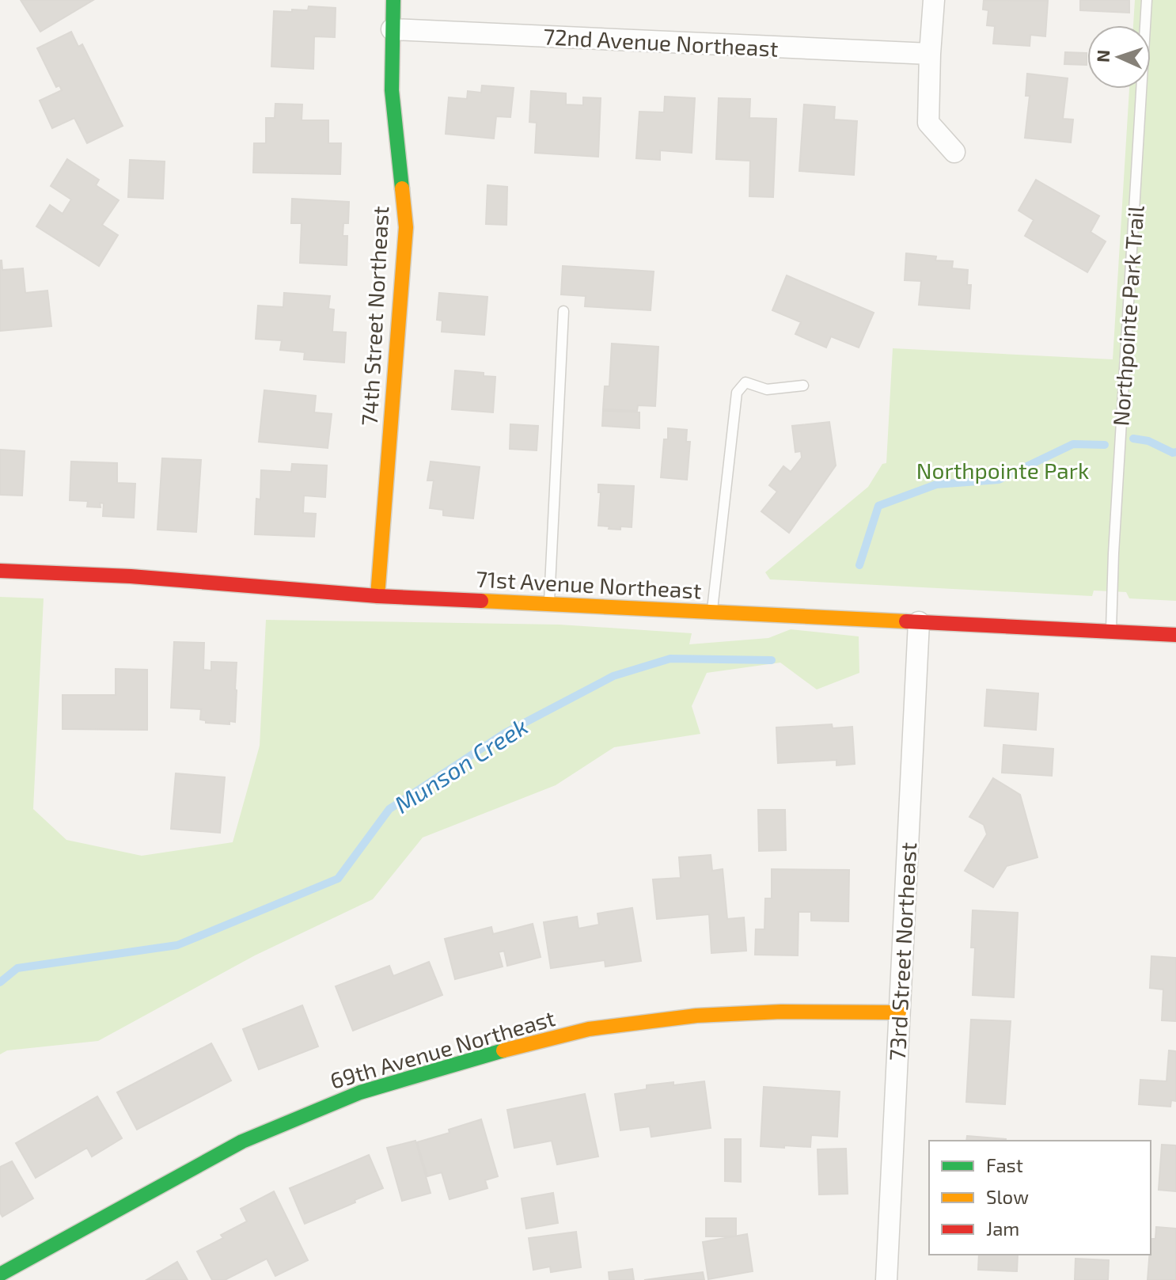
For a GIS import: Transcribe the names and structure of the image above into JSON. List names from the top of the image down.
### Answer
{
  "streets": {
    "street": [
      "72nd Avenue Northeast",
      "74th Street Northeast",
      "71st Avenue Northeast",
      "73rd Street Northeast",
      "69th Avenue Northeast"
    ],
    "lane": ["Northpointe Park Trail"]
  },
  "crossings": [
    ["72nd Avenue Northeast", "74th Street Northeast"],
    ["74th Street Northeast", "71st Avenue Northeast"],
    ["Northpointe Park Trail", "71st Avenue Northeast"],
    ["71st Avenue Northeast", "73rd Street Northeast"],
    ["73rd Street Northeast", "69th Avenue Northeast"]
  ],
  "water": ["Munson Creek"],
  "parks": ["Northpointe Park"],
  "legend": ["Fast", "Slow", "Jam"],
  "north": "left"
}
